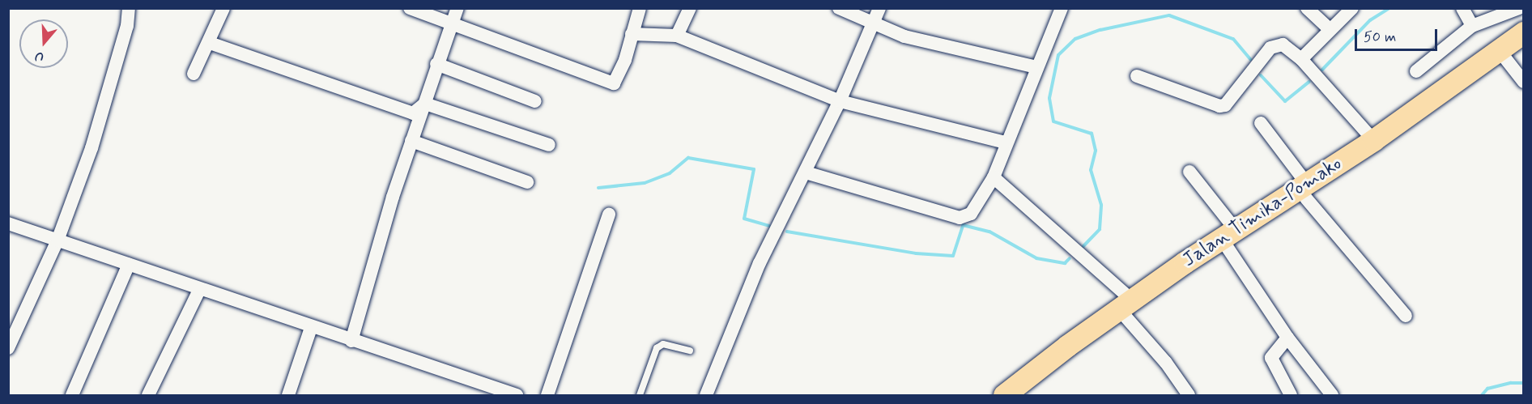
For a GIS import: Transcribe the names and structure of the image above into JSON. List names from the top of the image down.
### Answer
{
  "streets": {
    "highway": ["Jalan Timika-Pomako"]
  },
  "scale_bar": "50 m",
  "north": "bottom"
}
